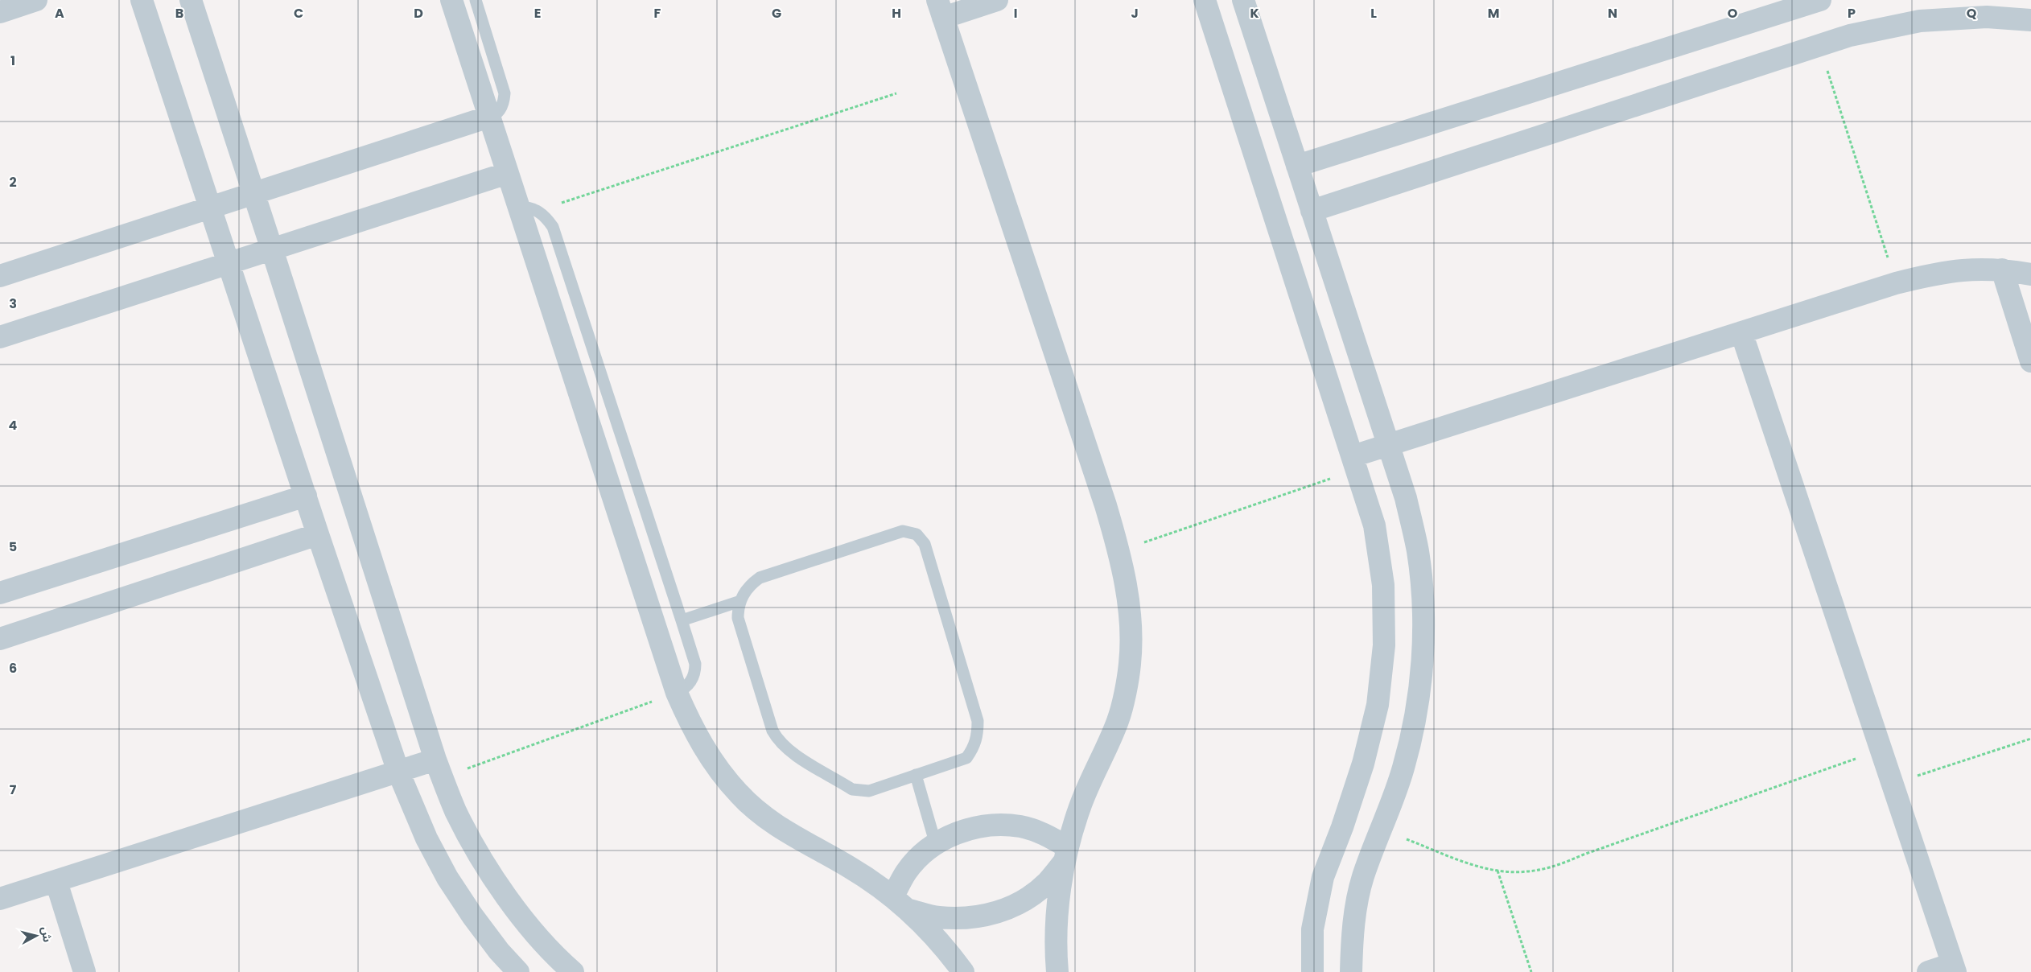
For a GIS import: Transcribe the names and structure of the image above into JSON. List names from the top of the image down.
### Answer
{
  "north": "right",
  "grid": {
    "columns": [
      "A",
      "B",
      "C",
      "D",
      "E",
      "F",
      "G",
      "H",
      "I",
      "J",
      "K",
      "L",
      "M",
      "N",
      "O",
      "P",
      "Q"
    ],
    "rows": [
      "1",
      "2",
      "3",
      "4",
      "5",
      "6",
      "7"
    ]
  }
}
